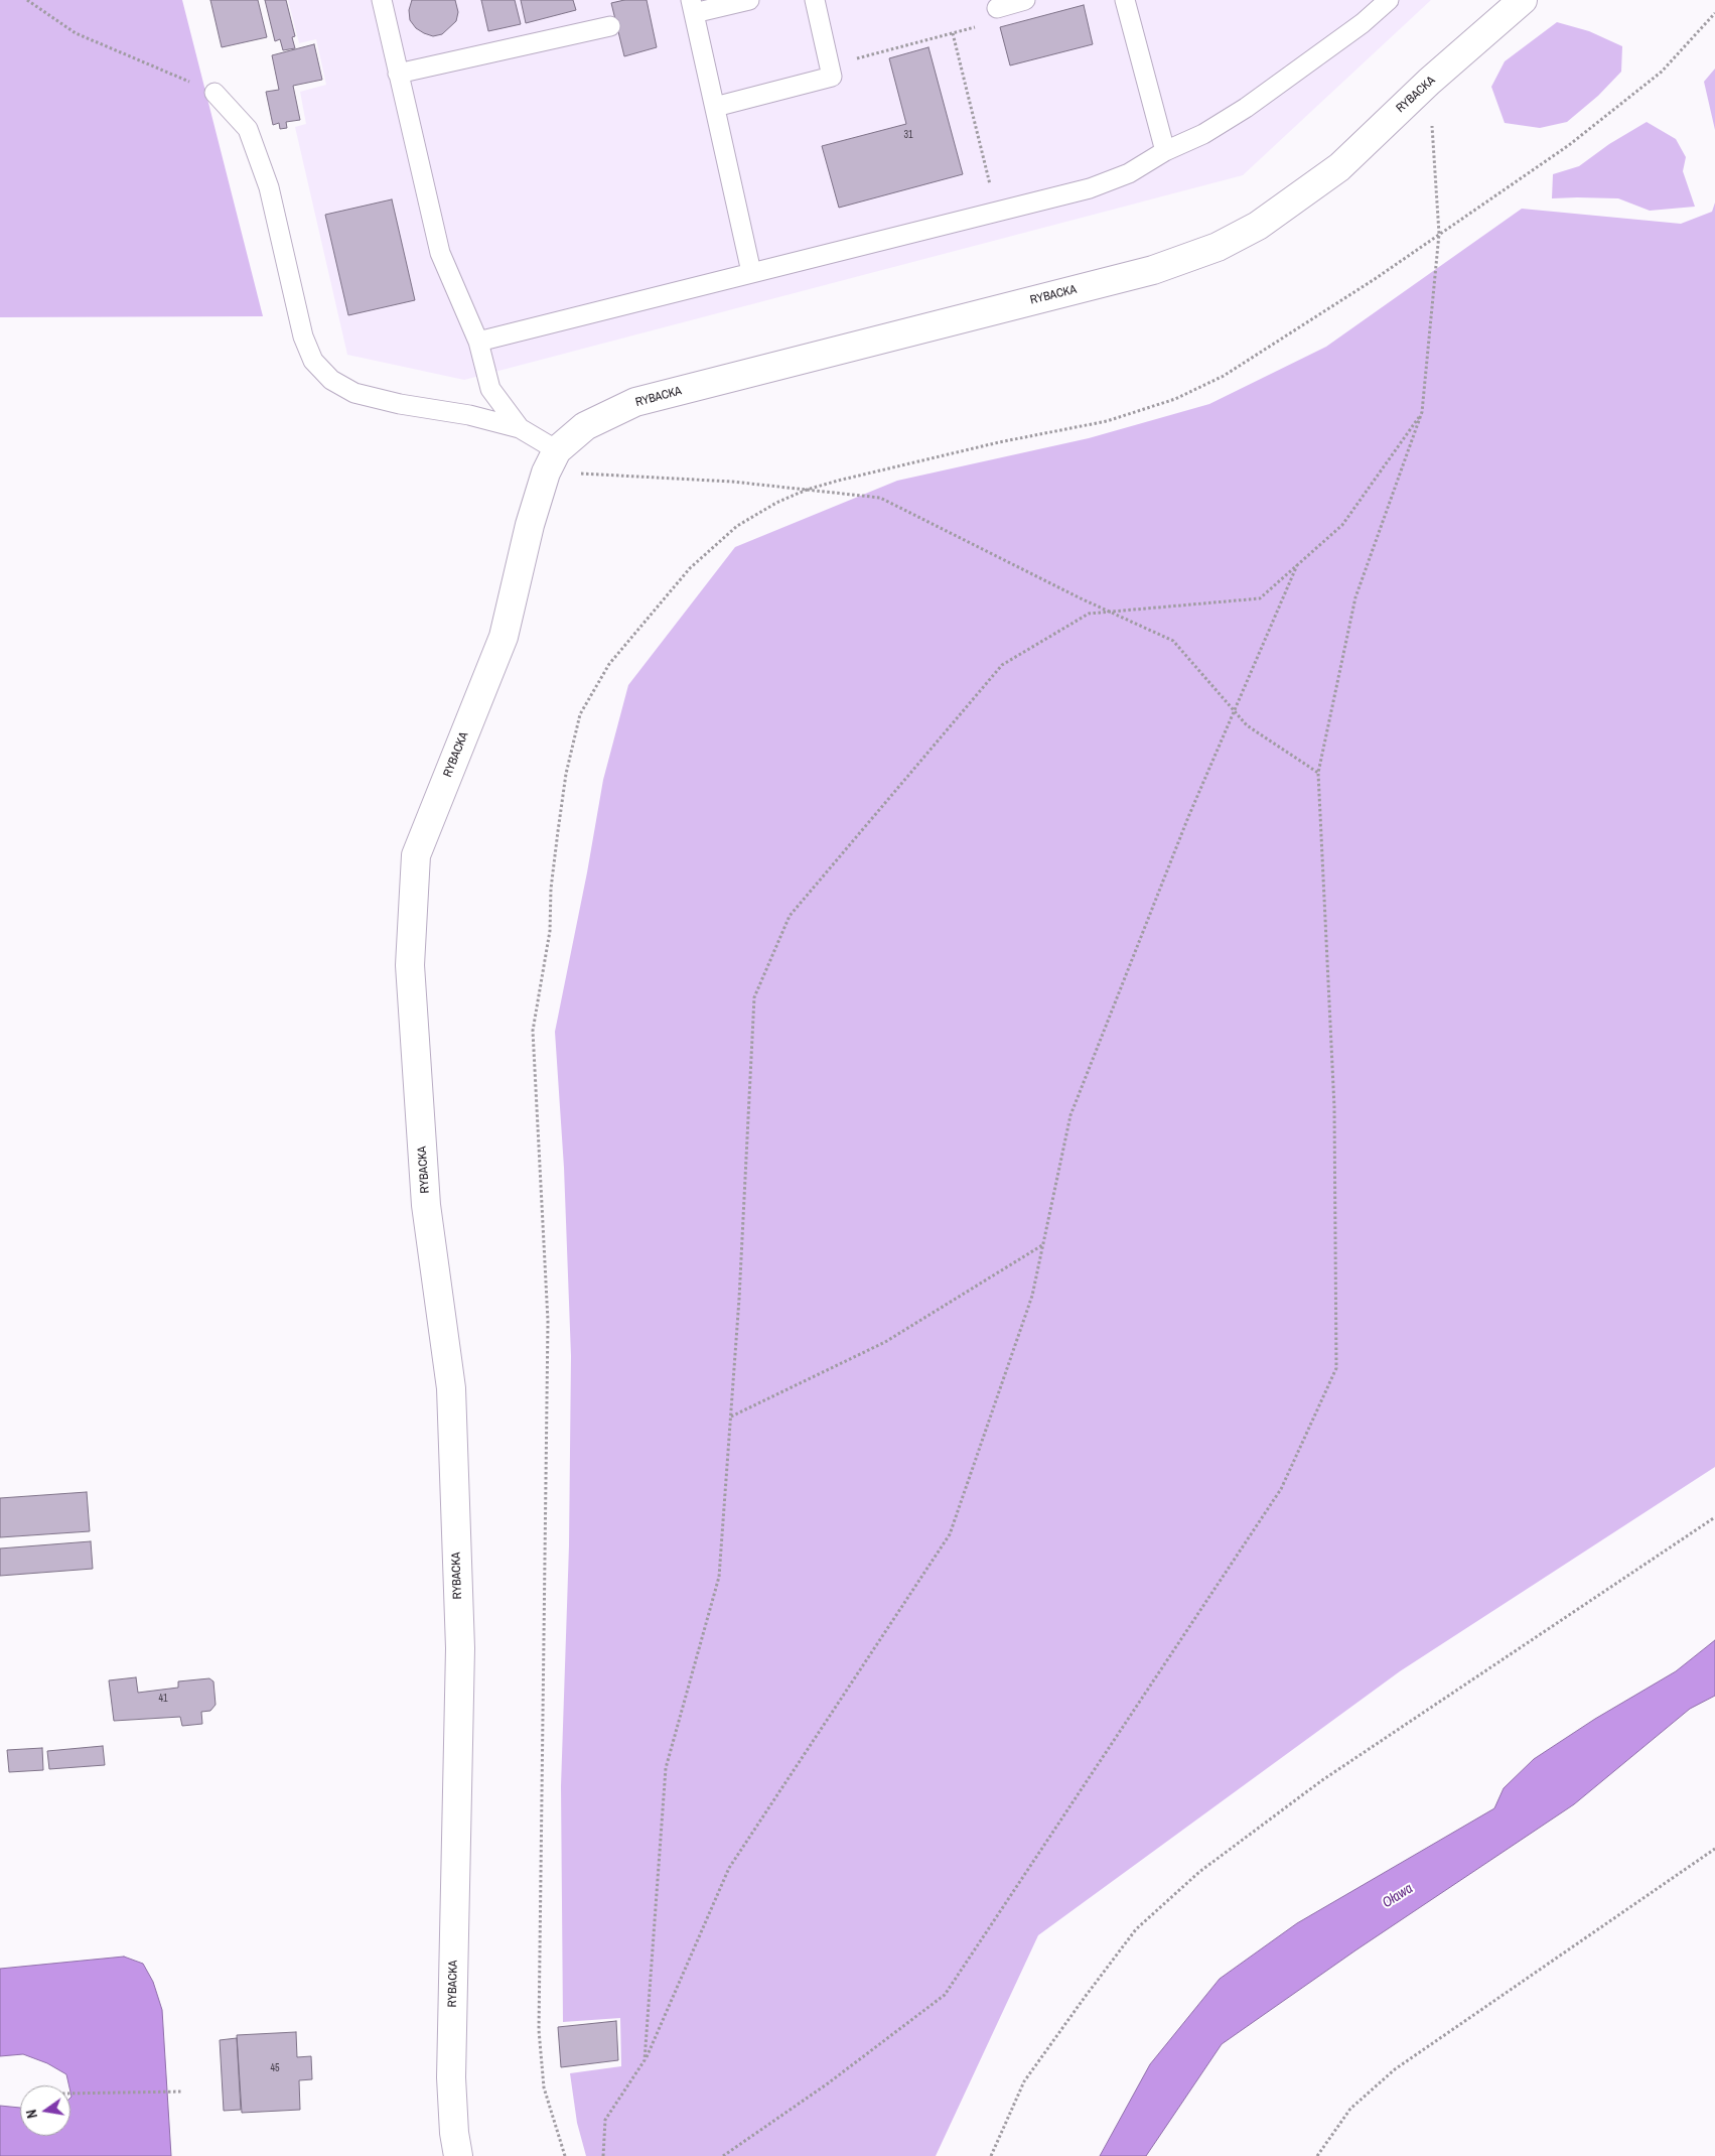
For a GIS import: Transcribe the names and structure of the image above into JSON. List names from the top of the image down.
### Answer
{
  "streets": {
    "street": ["RYBACKA"]
  },
  "water": ["Oława"],
  "house_numbers": ["31", "41", "45"],
  "north": "left"
}
